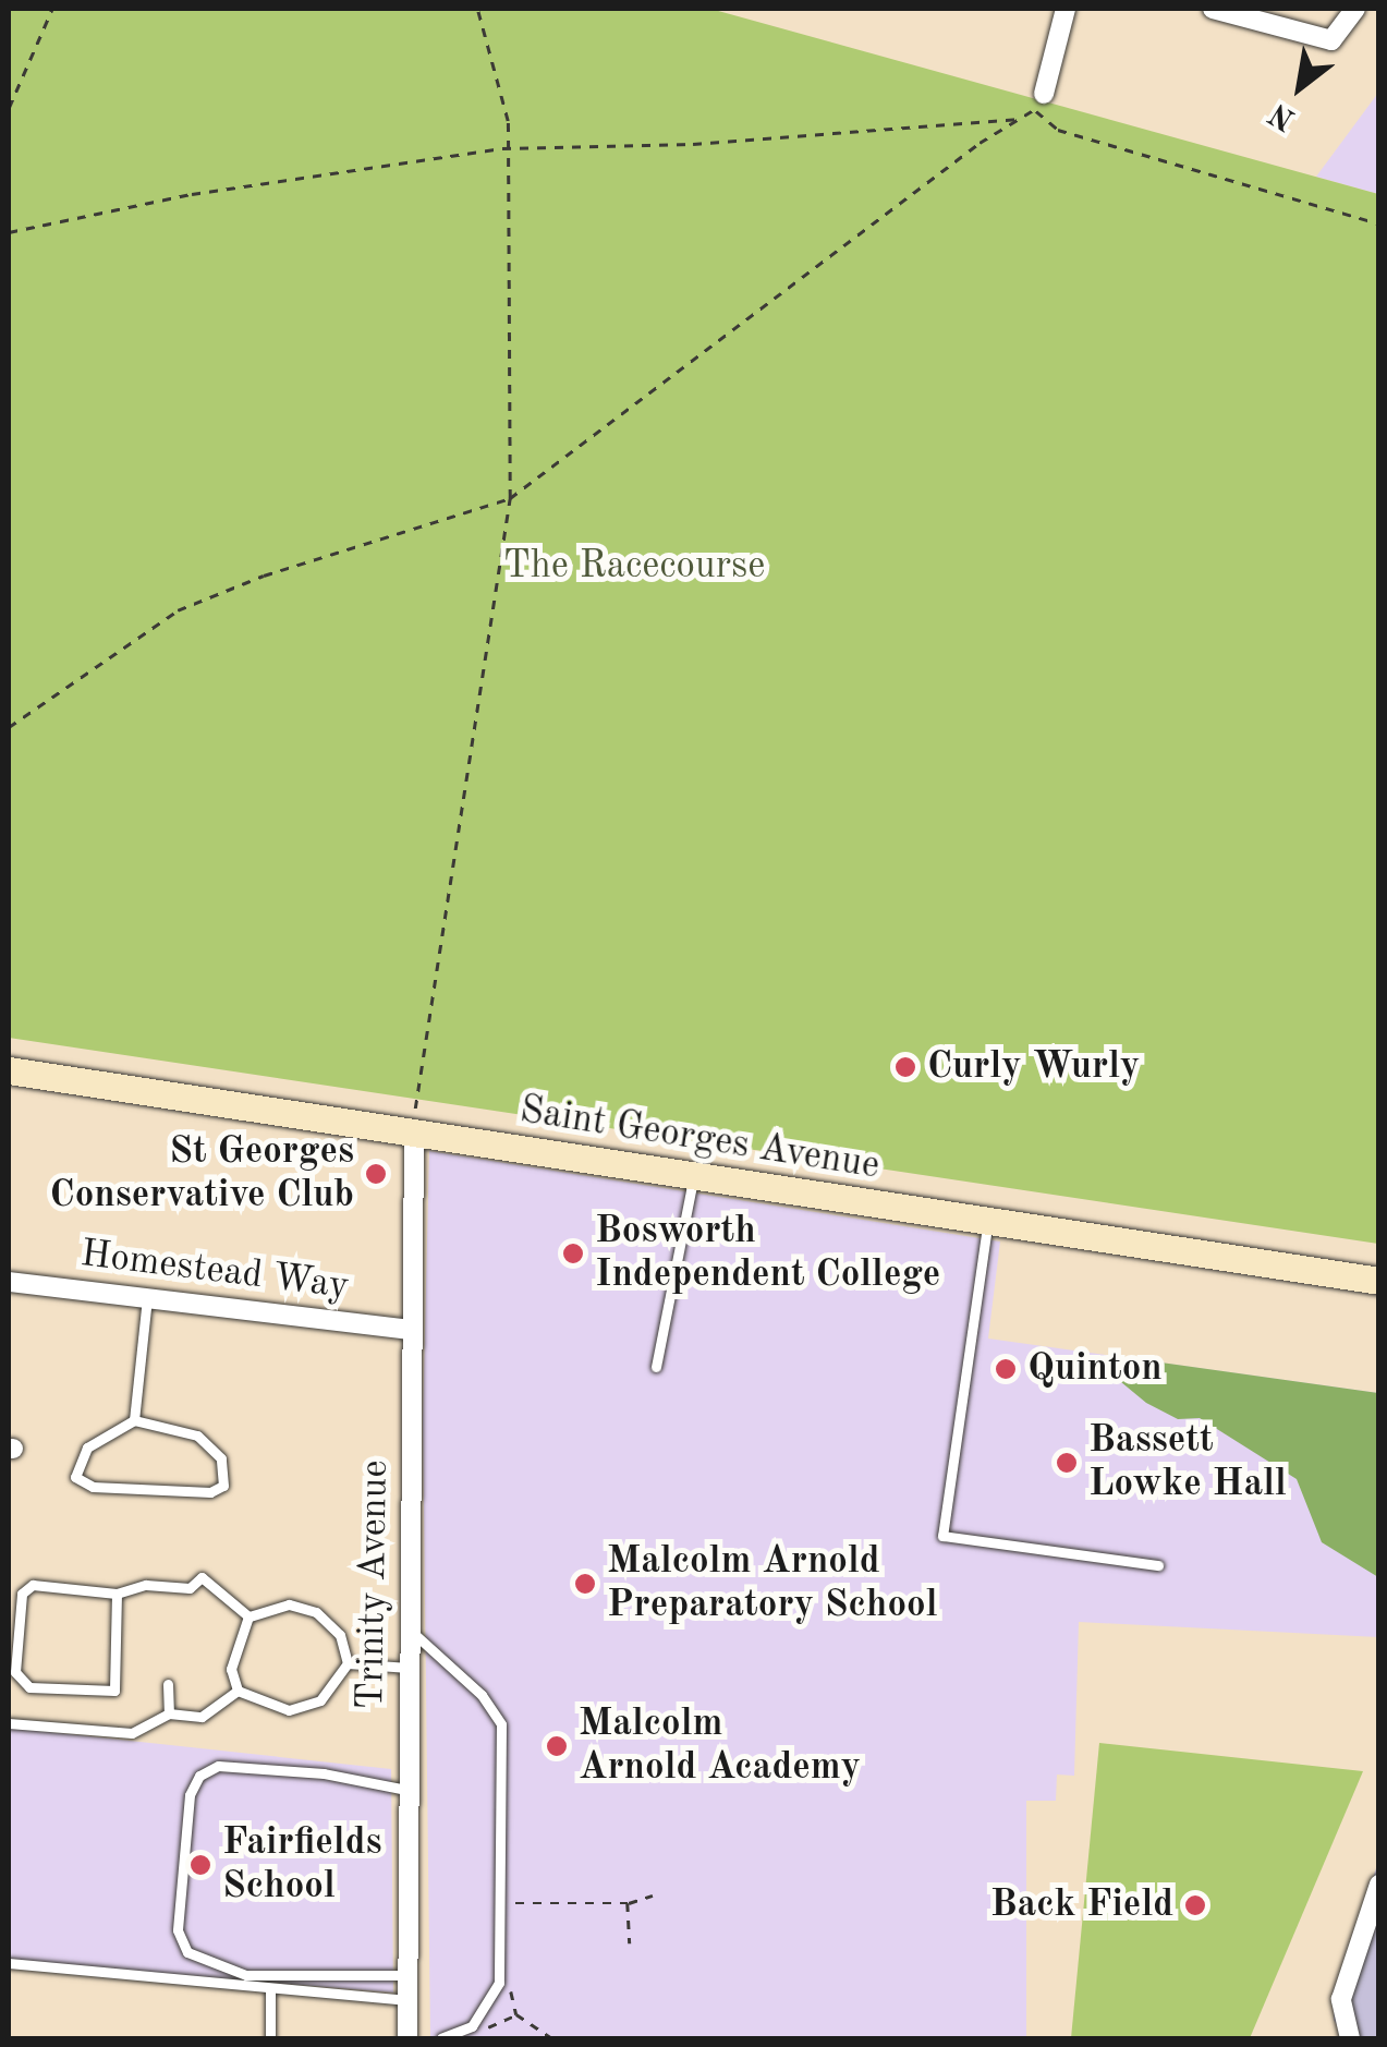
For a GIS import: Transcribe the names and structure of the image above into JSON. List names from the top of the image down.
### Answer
{
  "streets": {
    "street": ["Saint Georges Avenue", "Homestead Way", "Trinity Avenue"]
  },
  "crossings": [
    ["Saint Georges Avenue", "Trinity Avenue"],
    ["Homestead Way", "Trinity Avenue"]
  ],
  "parks": ["The Racecourse"],
  "places": [
    "Curly Wurly",
    "St Georges Conservative Club",
    "Bosworth Independent College",
    "Quinton",
    "Bassett Lowke Hall",
    "Malcolm Arnold Preparatory School",
    "Malcolm Arnold Academy",
    "Fairfields School",
    "Back Field"
  ],
  "north": "bottom left"
}
